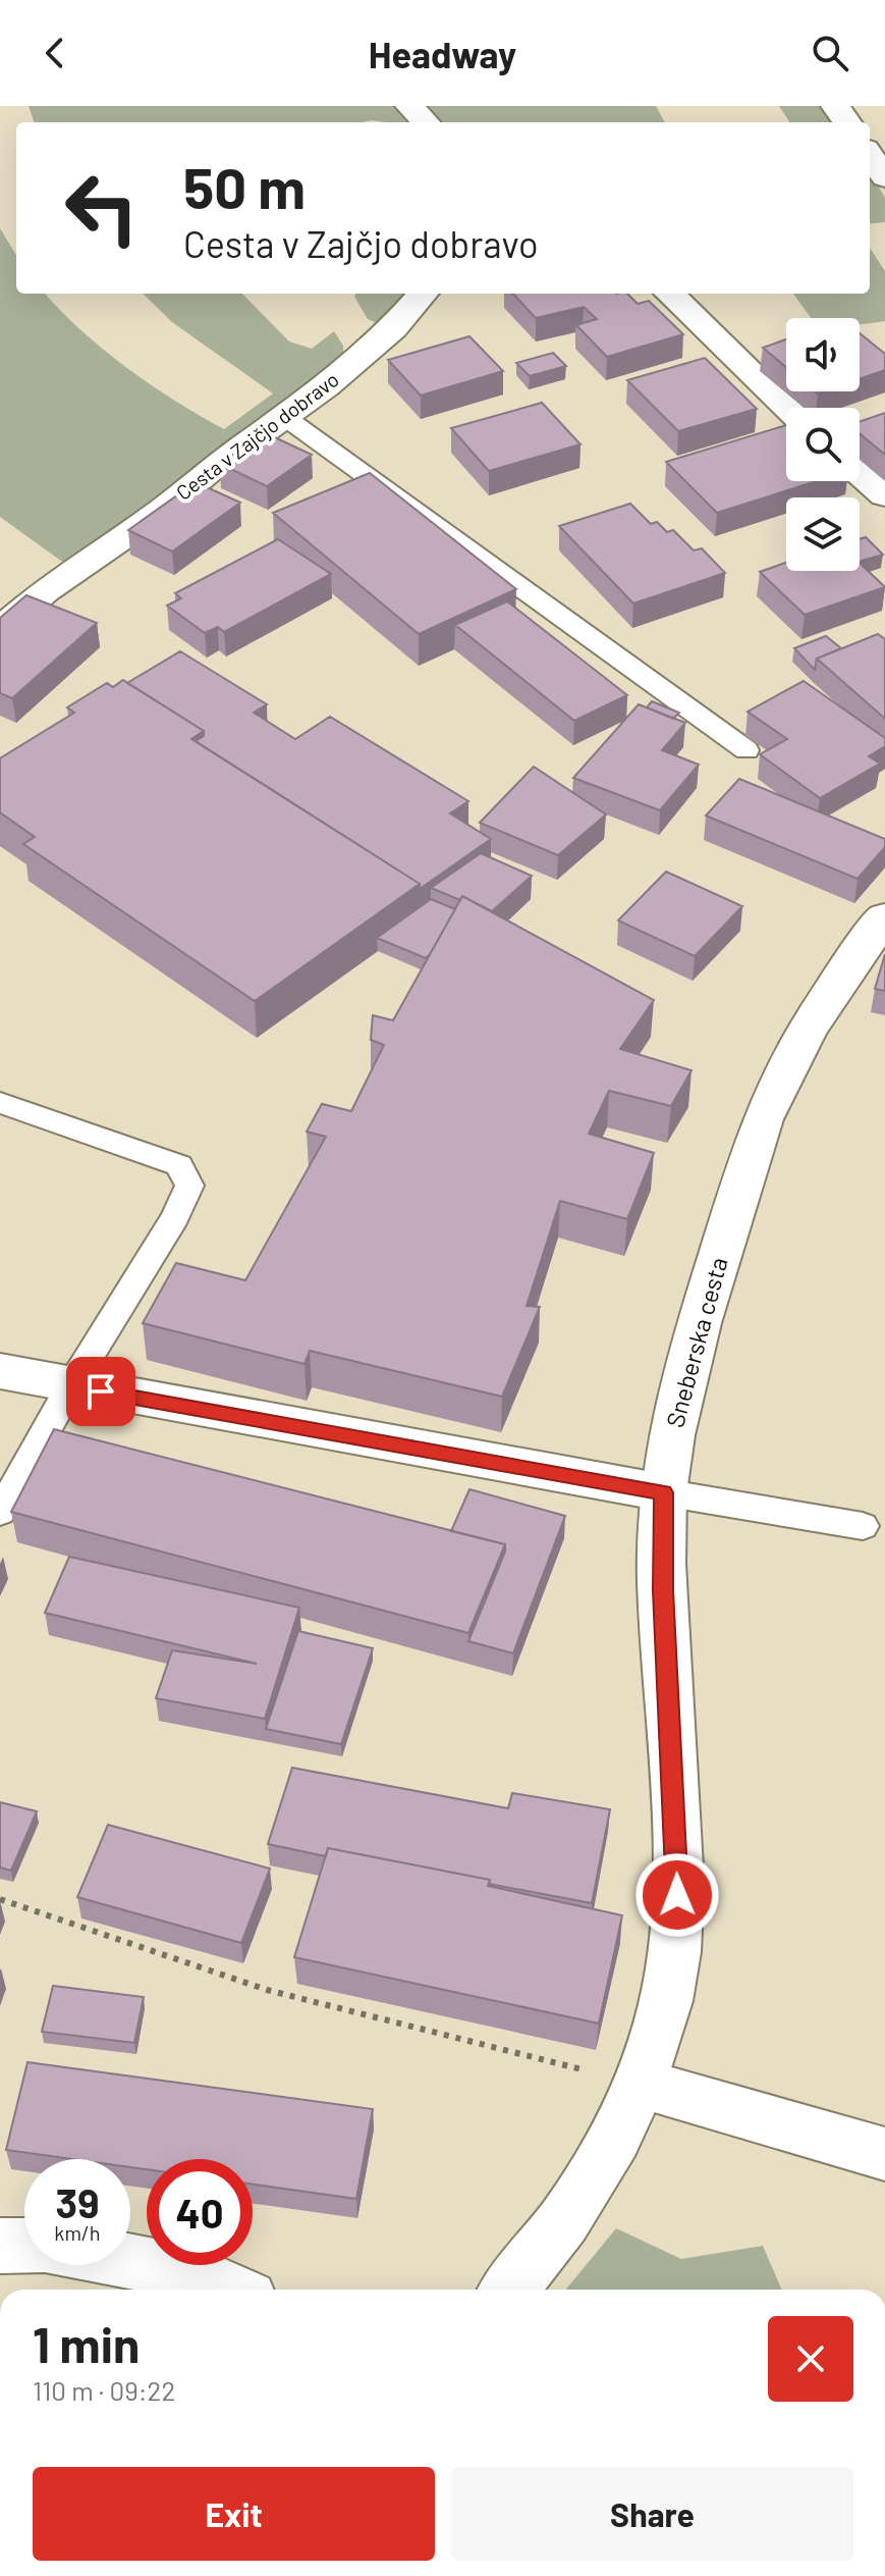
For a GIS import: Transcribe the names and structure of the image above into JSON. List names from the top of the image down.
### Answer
{
  "streets": {
    "street": ["Cesta v Zajčjo dobravo", "Sneberska cesta"]
  },
  "page": {
    "header": "Headway",
    "turn": ["50 m", "Cesta v Zajčjo dobravo"],
    "speed": "39 km/h",
    "limit": "40",
    "heading": ["1 min", "110 m · 09:22"],
    "buttons": ["Exit", "Share"]
  }
}
